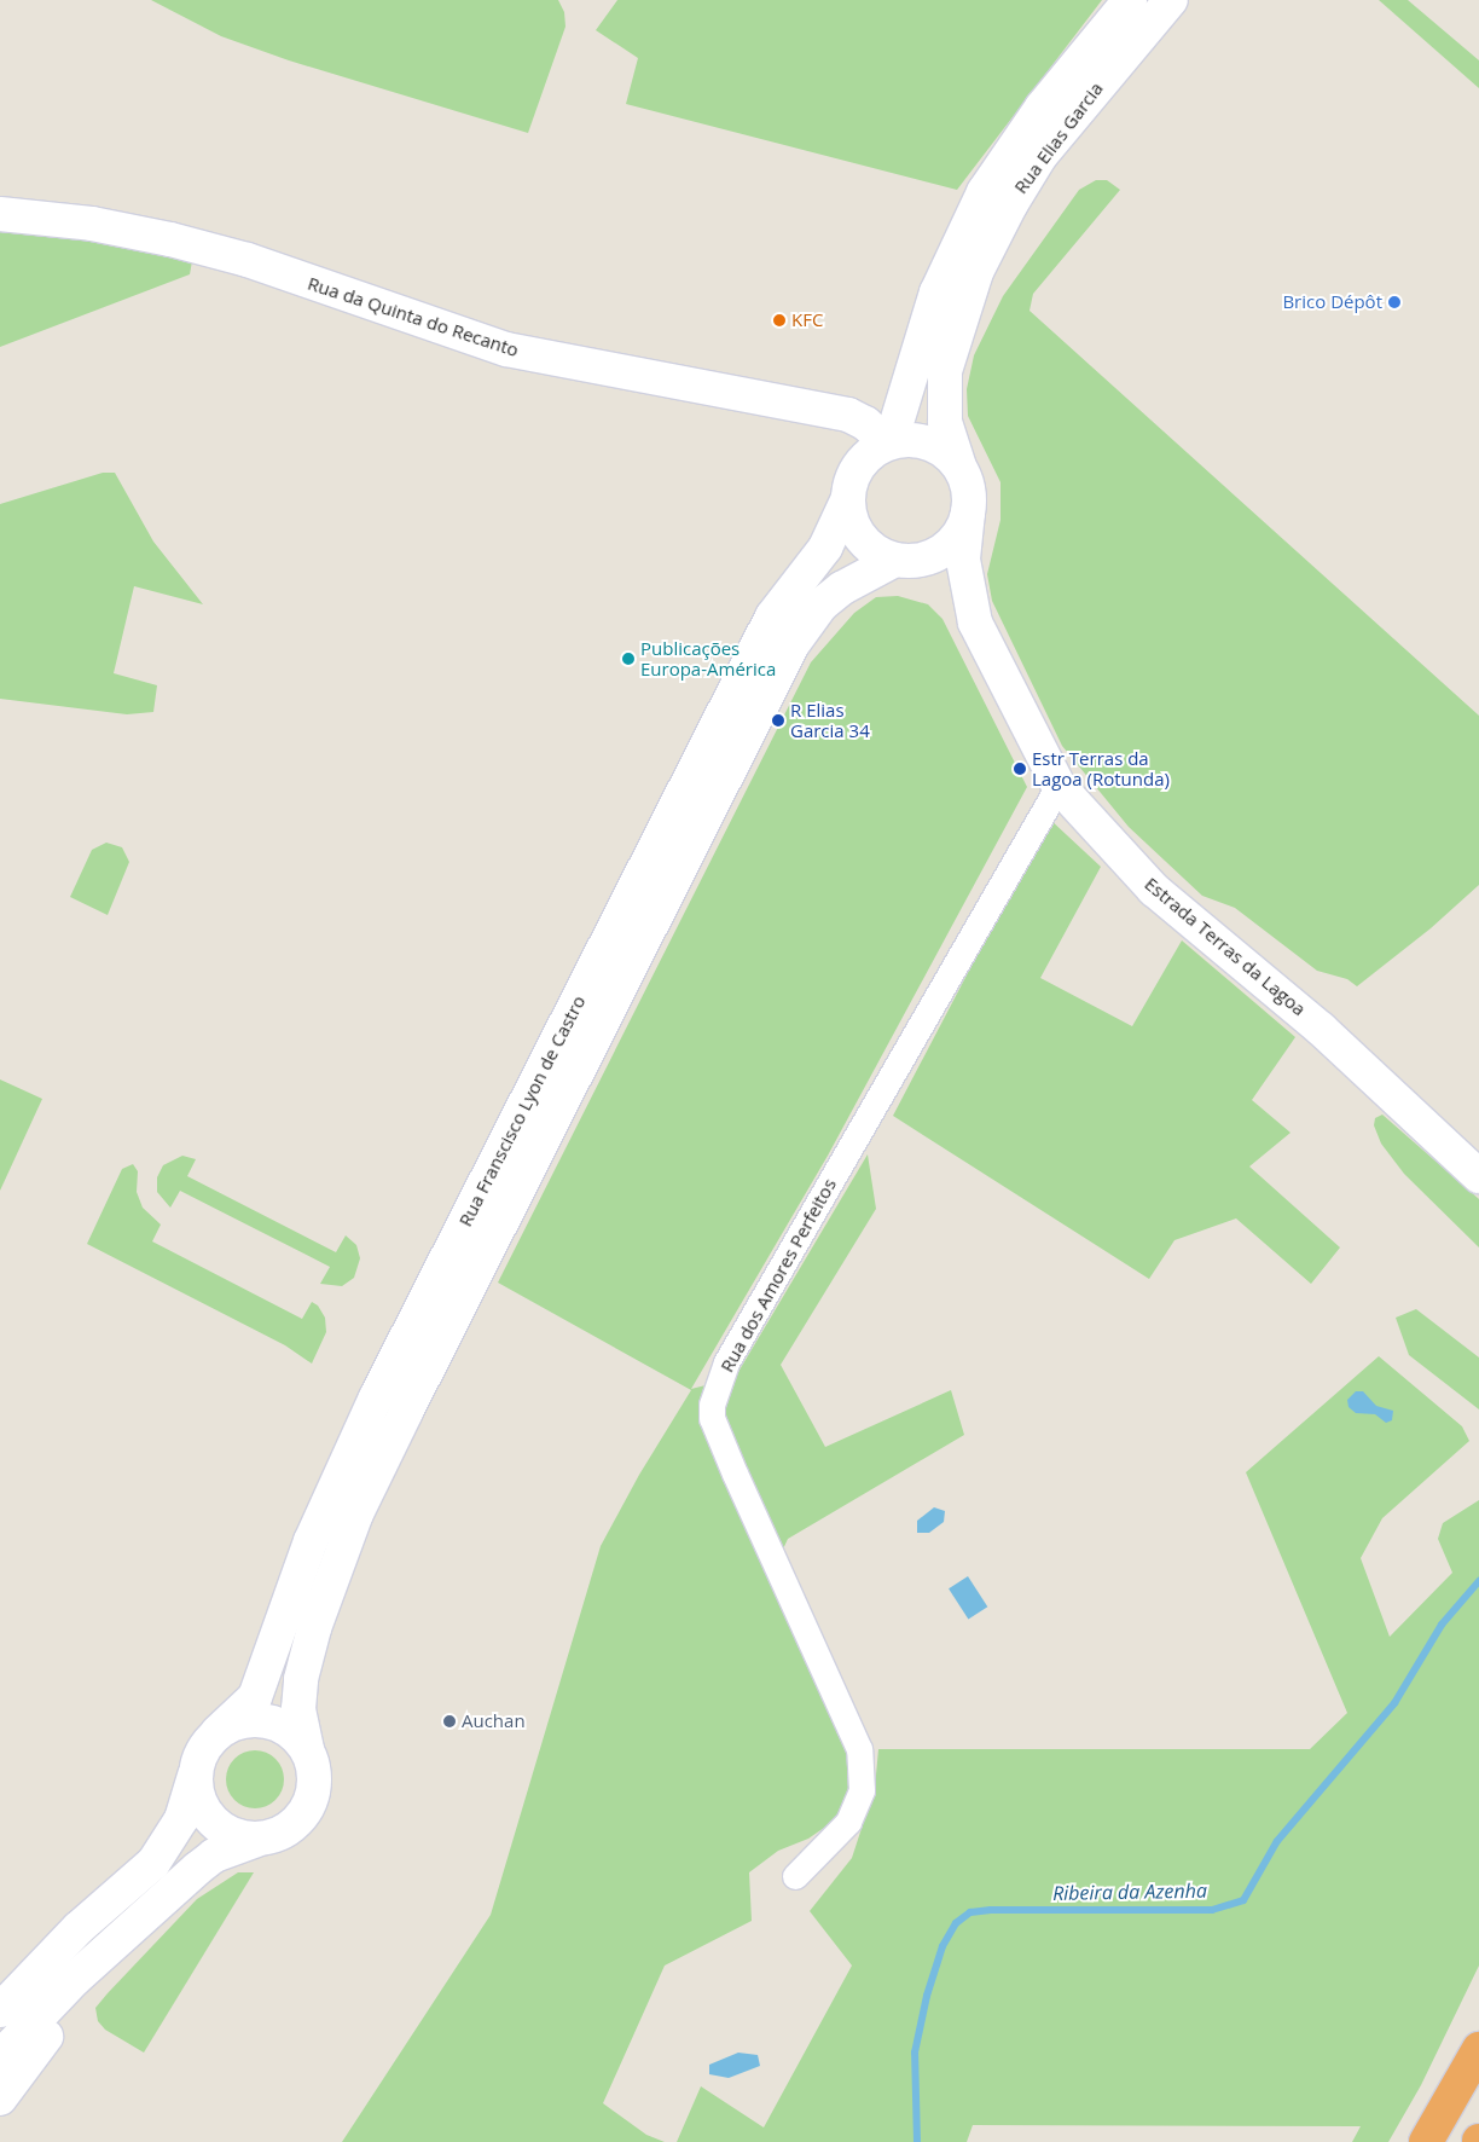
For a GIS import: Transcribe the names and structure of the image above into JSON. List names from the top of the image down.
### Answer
{
  "streets": {
    "street": [
      "Rua Elias Garcia",
      "Rua da Quinta do Recanto",
      "Estrada Terras da Lagoa",
      "Rua Franscisco Lyon de Castro",
      "Rua dos Amores Perfeitos"
    ]
  },
  "crossings": [
    ["Rua Elias Garcia", "Rua da Quinta do Recanto"],
    ["Rua Elias Garcia", "Estrada Terras da Lagoa"],
    ["Rua Elias Garcia", "Rua Franscisco Lyon de Castro"],
    ["Rua da Quinta do Recanto", "Estrada Terras da Lagoa"],
    ["Rua da Quinta do Recanto", "Rua Franscisco Lyon de Castro"],
    ["Estrada Terras da Lagoa", "Rua Franscisco Lyon de Castro"],
    ["Estrada Terras da Lagoa", "Rua dos Amores Perfeitos"]
  ],
  "water": ["Ribeira da Azenha"],
  "places": [
    "Brico Dépôt",
    "KFC",
    "Publicações Europa-América",
    "R Elias Garcia 34",
    "Estr Terras da Lagoa (Rotunda)",
    "Auchan"
  ]
}
